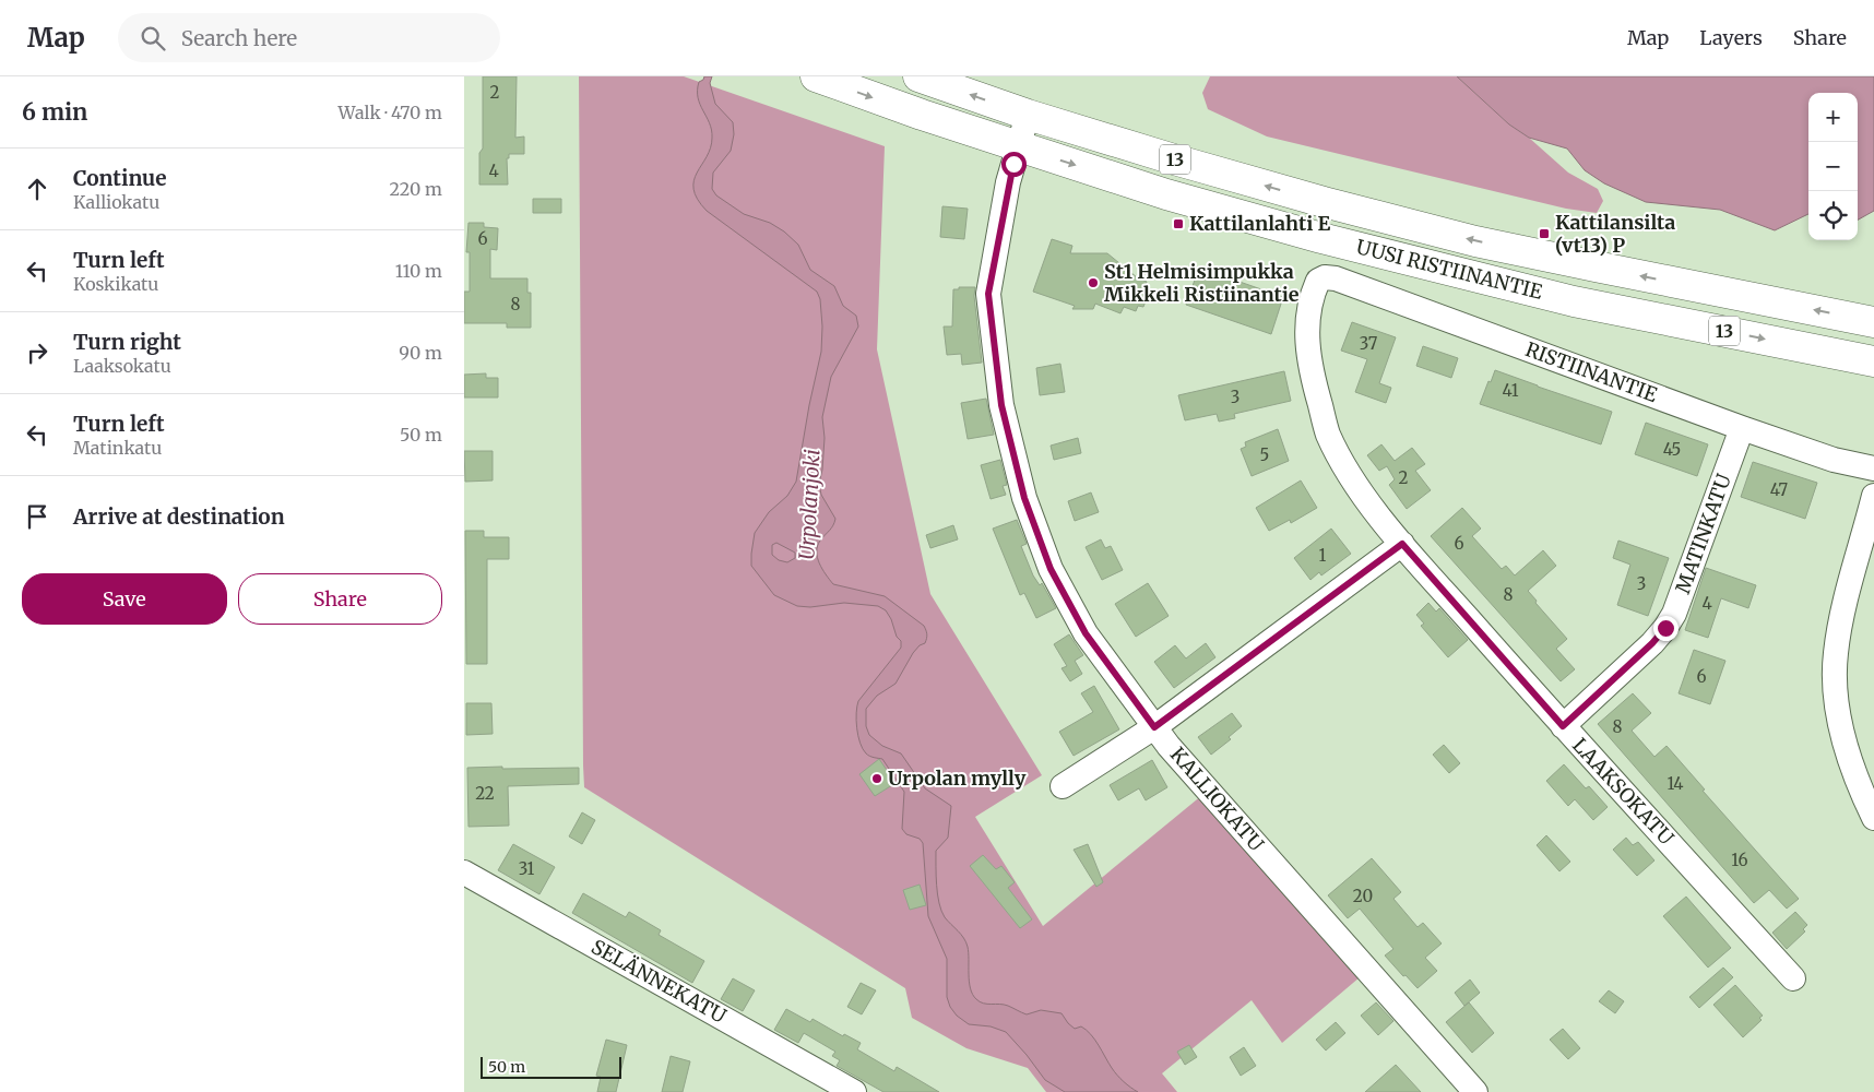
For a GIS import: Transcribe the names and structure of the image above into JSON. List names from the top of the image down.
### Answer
{
  "streets": {
    "highway": ["13", "UUSI RISTIINANTIE"],
    "street": [
      "RISTIINANTIE",
      "MATINKATU",
      "LAAKSOKATU",
      "KALLIOKATU",
      "SELÄNNEKATU"
    ]
  },
  "crossings": [
    ["UUSI RISTIINANTIE", "KALLIOKATU"],
    ["RISTIINANTIE", "MATINKATU"],
    ["RISTIINANTIE", "LAAKSOKATU"],
    ["MATINKATU", "LAAKSOKATU"]
  ],
  "water": ["Urpolanjoki"],
  "places": {
    "transit": ["Kattilanlahti E", "Kattilansilta (vt13) P"],
    "other": ["St1 Helmisimpukka Mikkeli Ristiinantie", "Urpolan mylly"]
  },
  "house_numbers": [
    "2",
    "4",
    "6",
    "8",
    "37",
    "41",
    "3",
    "45",
    "5",
    "2",
    "47",
    "6",
    "1",
    "3",
    "8",
    "4",
    "6",
    "8",
    "14",
    "22",
    "16",
    "31",
    "20"
  ],
  "scale_bar": "50 m",
  "page": {
    "header": "Map",
    "search": "Search here",
    "nav": ["Map", "Layers", "Share"],
    "heading": ["6 min", "Walk · 470 m"],
    "map_buttons": ["+", "−"],
    "list": [
      ["Continue", "Kalliokatu", "220 m"],
      ["Turn left", "Koskikatu", "110 m"],
      ["Turn right", "Laaksokatu", "90 m"],
      ["Turn left", "Matinkatu", "50 m"],
      "Arrive at destination"
    ],
    "buttons": ["Save", "Share"],
    "scale": "50 m"
  }
}
